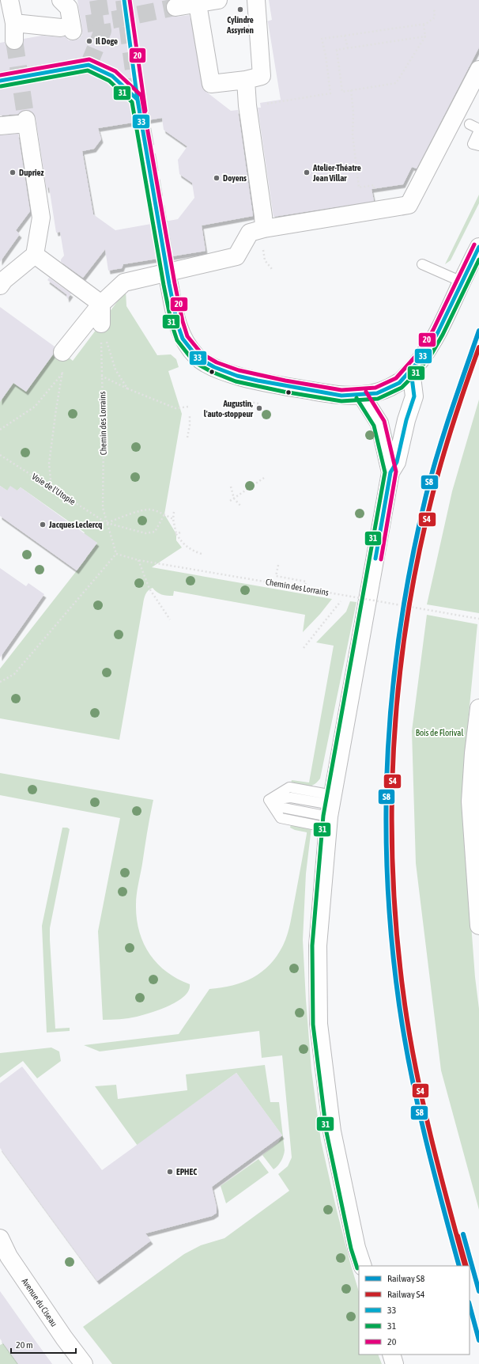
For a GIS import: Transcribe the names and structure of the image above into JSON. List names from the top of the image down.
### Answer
{
  "streets": {
    "street": ["Avenue du Ciseau"],
    "path": ["Chemin des Lorrains", "Voie de l'Utopie"]
  },
  "crossings": [
    ["Chemin des Lorrains", "Voie de l'Utopie"]
  ],
  "parks": ["Bois de Florival"],
  "places": [
    "Cylindre Assyrien",
    "Il Doge",
    "Dupriez",
    "Atelier-Théatre Jean Villar",
    "Doyens",
    "Augustin, l'auto-stoppeur",
    "Jacques Leclercq",
    "EPHEC"
  ],
  "lines": [
    "transit line 33",
    "transit line 20",
    "transit line 31",
    "rail line S8",
    "rail line S4"
  ],
  "legend": [
    "Railway S8",
    "Railway S4",
    "33",
    "31",
    "20"
  ],
  "scale_bar": "20 m"
}
